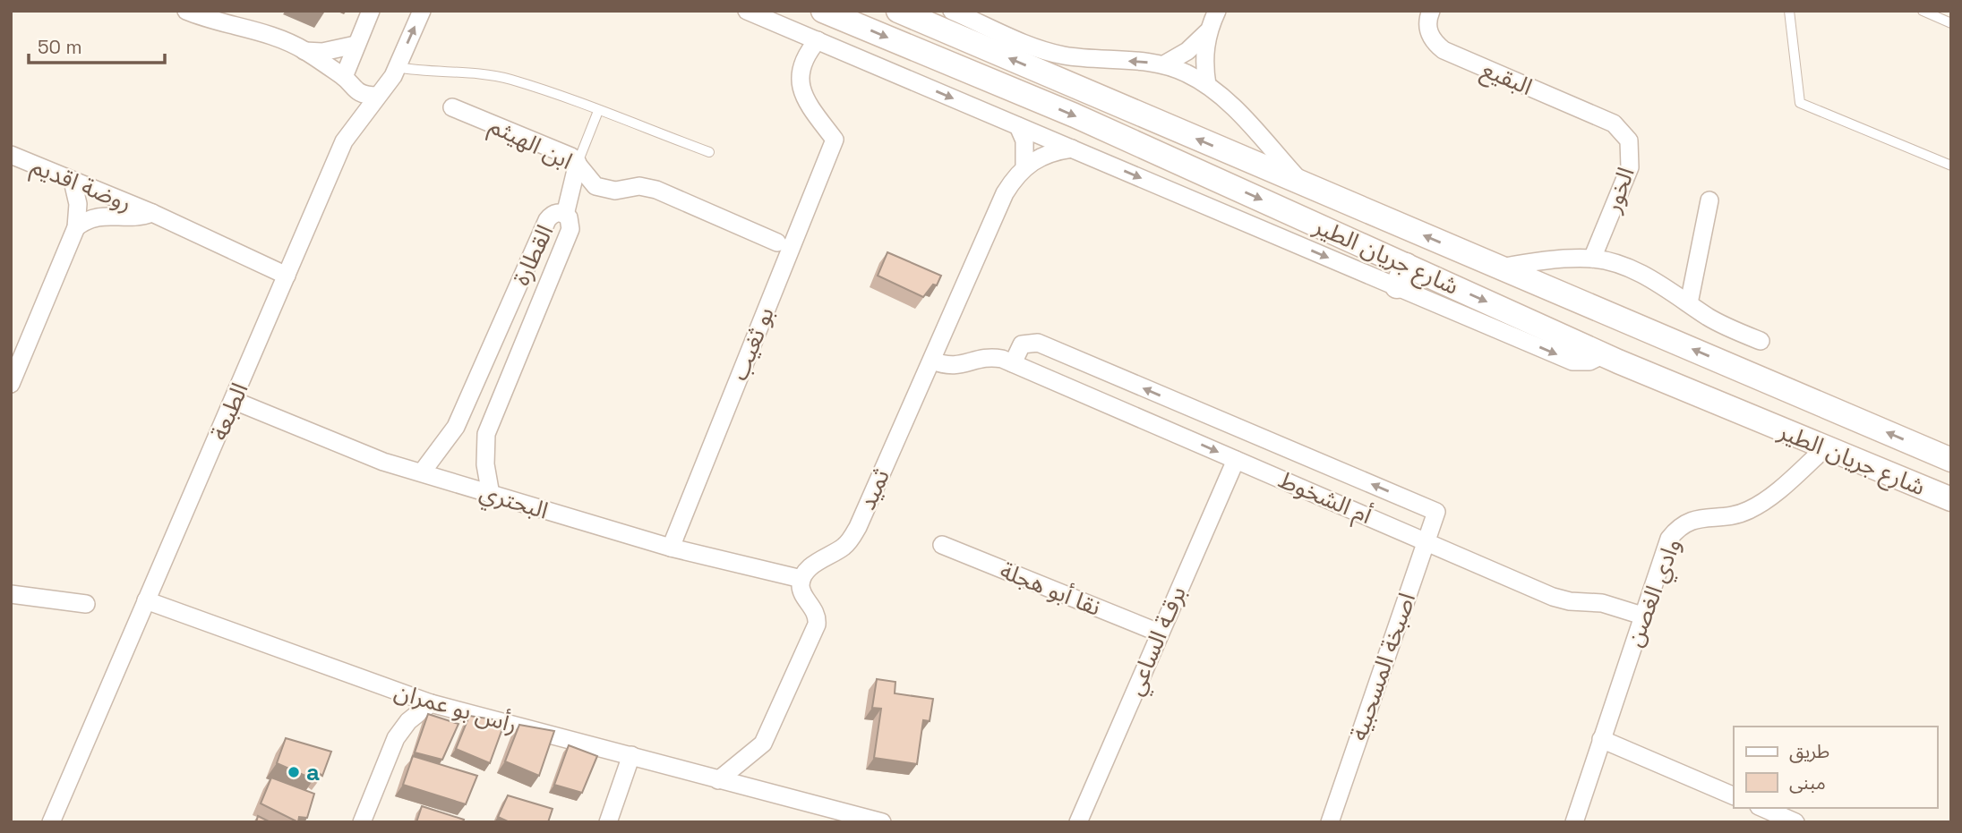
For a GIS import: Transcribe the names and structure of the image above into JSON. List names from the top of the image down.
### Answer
{
  "streets": {
    "street": [
      "البقيع",
      "ابن الهيثم",
      "روضة اقديم",
      "الخور",
      "القطارة",
      "شارع جريان الطير",
      "بو ثغيب",
      "الطبعة",
      "ثميد",
      "أم الشخوط",
      "البحتري",
      "نقا أبو هجلة",
      "وادي الغصن",
      "برقـة الساعي",
      "اصبخة المسحبية",
      "رأس بو عمران"
    ]
  },
  "crossings": [
    ["البقيع", "الخور"],
    ["روضة اقديم", "الطبعة"],
    ["القطارة", "البحتري"],
    ["شارع جريان الطير", "وادي الغصن"],
    ["بو ثغيب", "البحتري"],
    ["الطبعة", "البحتري"],
    ["الطبعة", "رأس بو عمران"],
    ["ثميد", "أم الشخوط"],
    ["ثميد", "البحتري"],
    ["أم الشخوط", "وادي الغصن"],
    ["أم الشخوط", "برقـة الساعي"],
    ["أم الشخوط", "اصبخة المسحبية"],
    ["نقا أبو هجلة", "برقـة الساعي"]
  ],
  "places": ["a"],
  "legend": ["طريق", "مبنى"],
  "scale_bar": "50 m"
}
